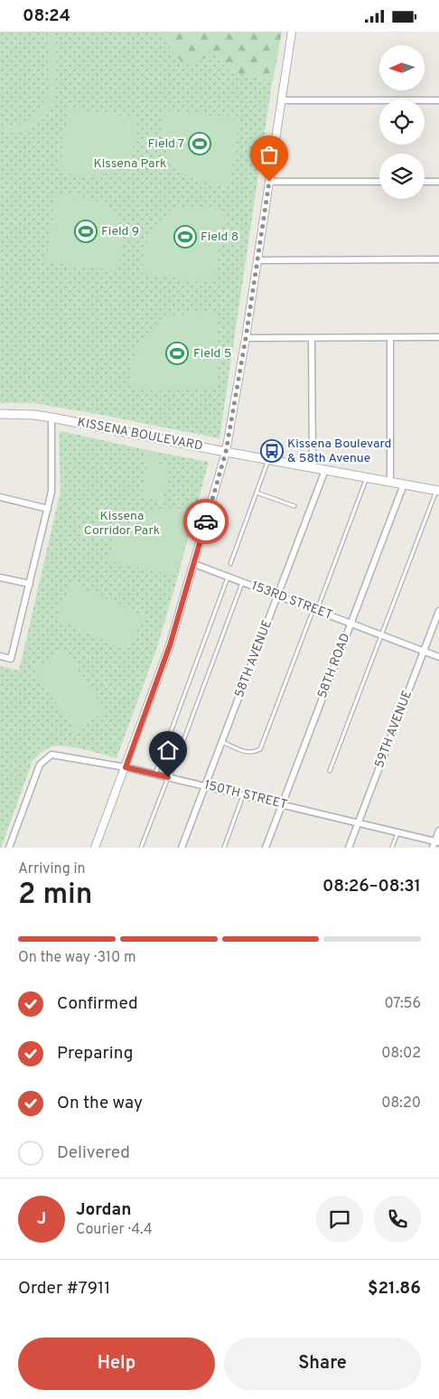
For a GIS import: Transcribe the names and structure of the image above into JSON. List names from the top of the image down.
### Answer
{
  "streets": {
    "main road": ["KISSENA BOULEVARD"],
    "street": [
      "153RD STREET",
      "58TH AVENUE",
      "58TH ROAD",
      "59TH AVENUE",
      "150TH STREET"
    ]
  },
  "crossings": [
    ["KISSENA BOULEVARD", "58TH AVENUE"],
    ["KISSENA BOULEVARD", "58TH ROAD"],
    ["153RD STREET", "58TH AVENUE"],
    ["153RD STREET", "58TH ROAD"],
    ["153RD STREET", "59TH AVENUE"],
    ["58TH AVENUE", "150TH STREET"],
    ["58TH ROAD", "150TH STREET"],
    ["59TH AVENUE", "150TH STREET"]
  ],
  "parks": ["Kissena Park", "Kissena Corridor Park"],
  "places": {
    "sports": [
      "Field 7",
      "Field 9",
      "Field 8",
      "Field 5"
    ],
    "bus stop": ["Kissena Boulevard & 58th Avenue"]
  },
  "north": "left",
  "page": {
    "status": "08:24",
    "heading": ["2 min", "Arriving in", "08:26–08:31"],
    "panel": [
      "Jordan",
      "Courier · 4.4",
      "Order #7911",
      "$21.86"
    ],
    "bar": "On the way · 310 m",
    "list": [
      ["Confirmed", "07:56"],
      ["Preparing", "08:02"],
      ["On the way", "08:20"],
      "Delivered"
    ],
    "round": "J",
    "buttons": ["Help", "Share"]
  }
}
